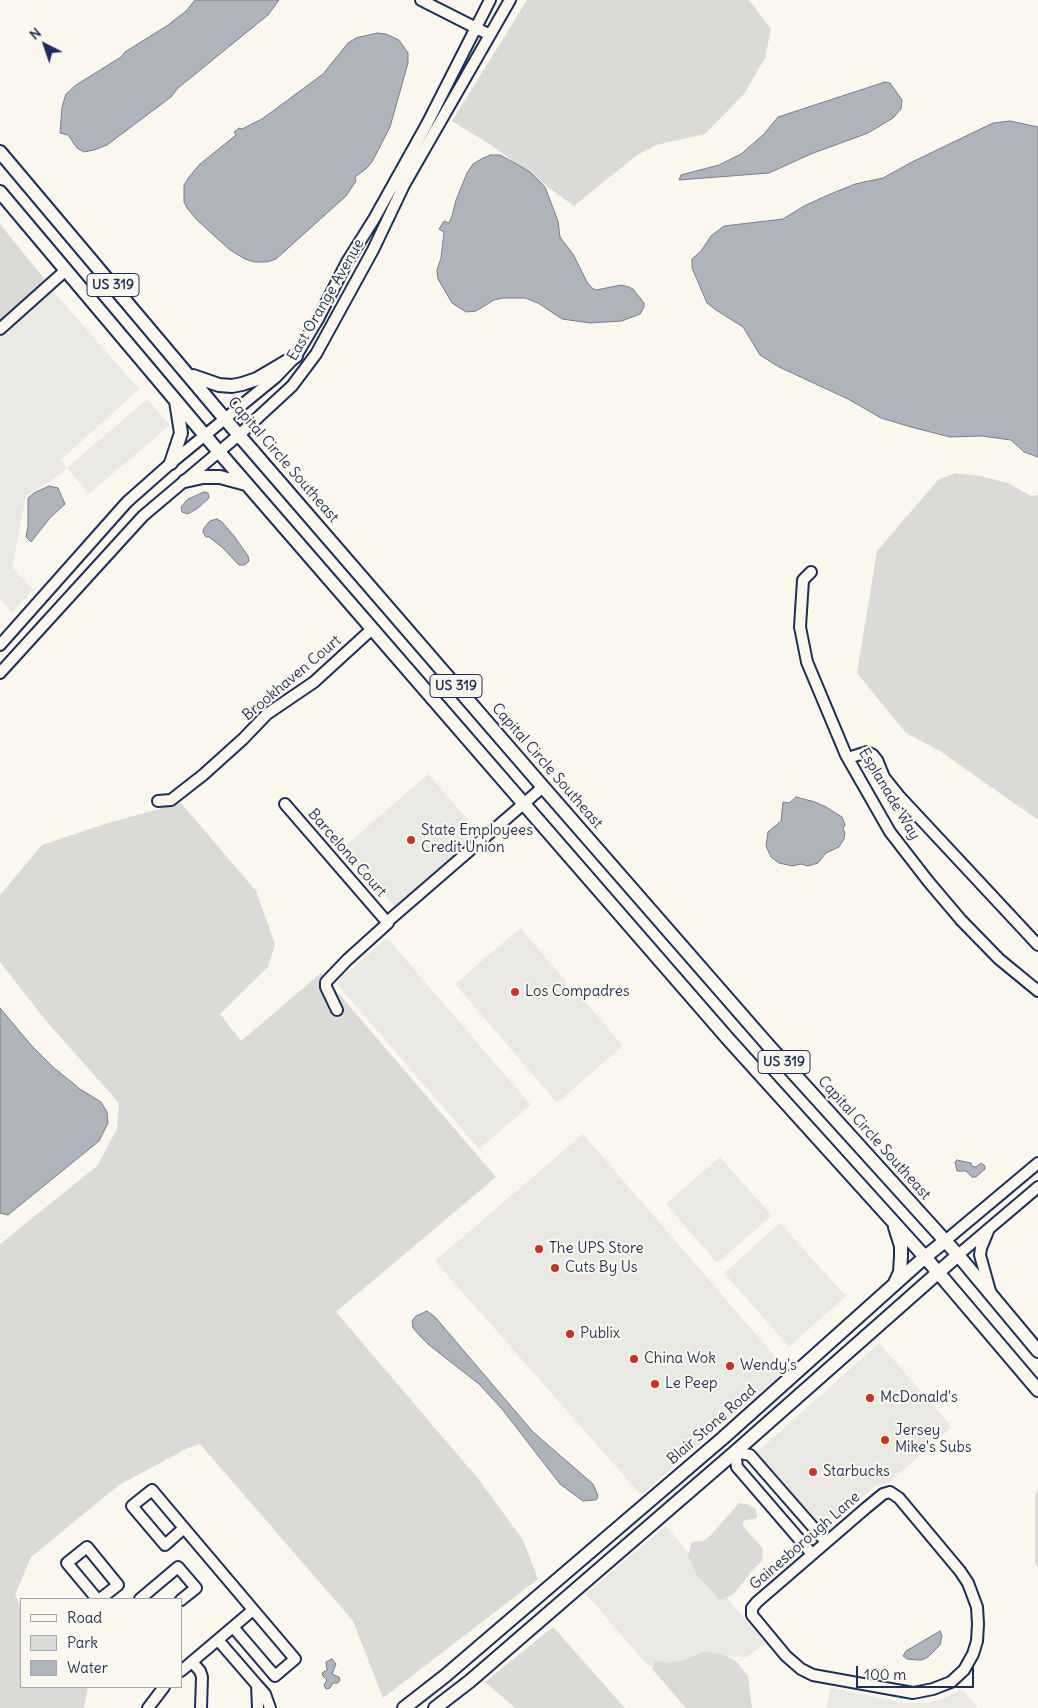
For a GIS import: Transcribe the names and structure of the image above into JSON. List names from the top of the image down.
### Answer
{
  "streets": {
    "main road": ["US 319", "Capital Circle Southeast", "Blair Stone Road"],
    "street": [
      "East Orange Avenue",
      "Brookhaven Court",
      "Esplanade Way",
      "Barcelona Court",
      "Gainesborough Lane"
    ]
  },
  "crossings": [
    ["US 319", "East Orange Avenue"],
    ["US 319", "Brookhaven Court"],
    ["US 319", "Blair Stone Road"],
    ["East Orange Avenue", "Capital Circle Southeast"],
    ["Capital Circle Southeast", "Blair Stone Road"]
  ],
  "places": [
    "State Employees Credit Union",
    "Los Compadres",
    "The UPS Store",
    "Cuts By Us",
    "Publix",
    "China Wok",
    "Wendy's",
    "Le Peep",
    "McDonald's",
    "Jersey Mike's Subs",
    "Starbucks"
  ],
  "legend": ["Road", "Park", "Water"],
  "scale_bar": "100 m",
  "north": "top left"
}
